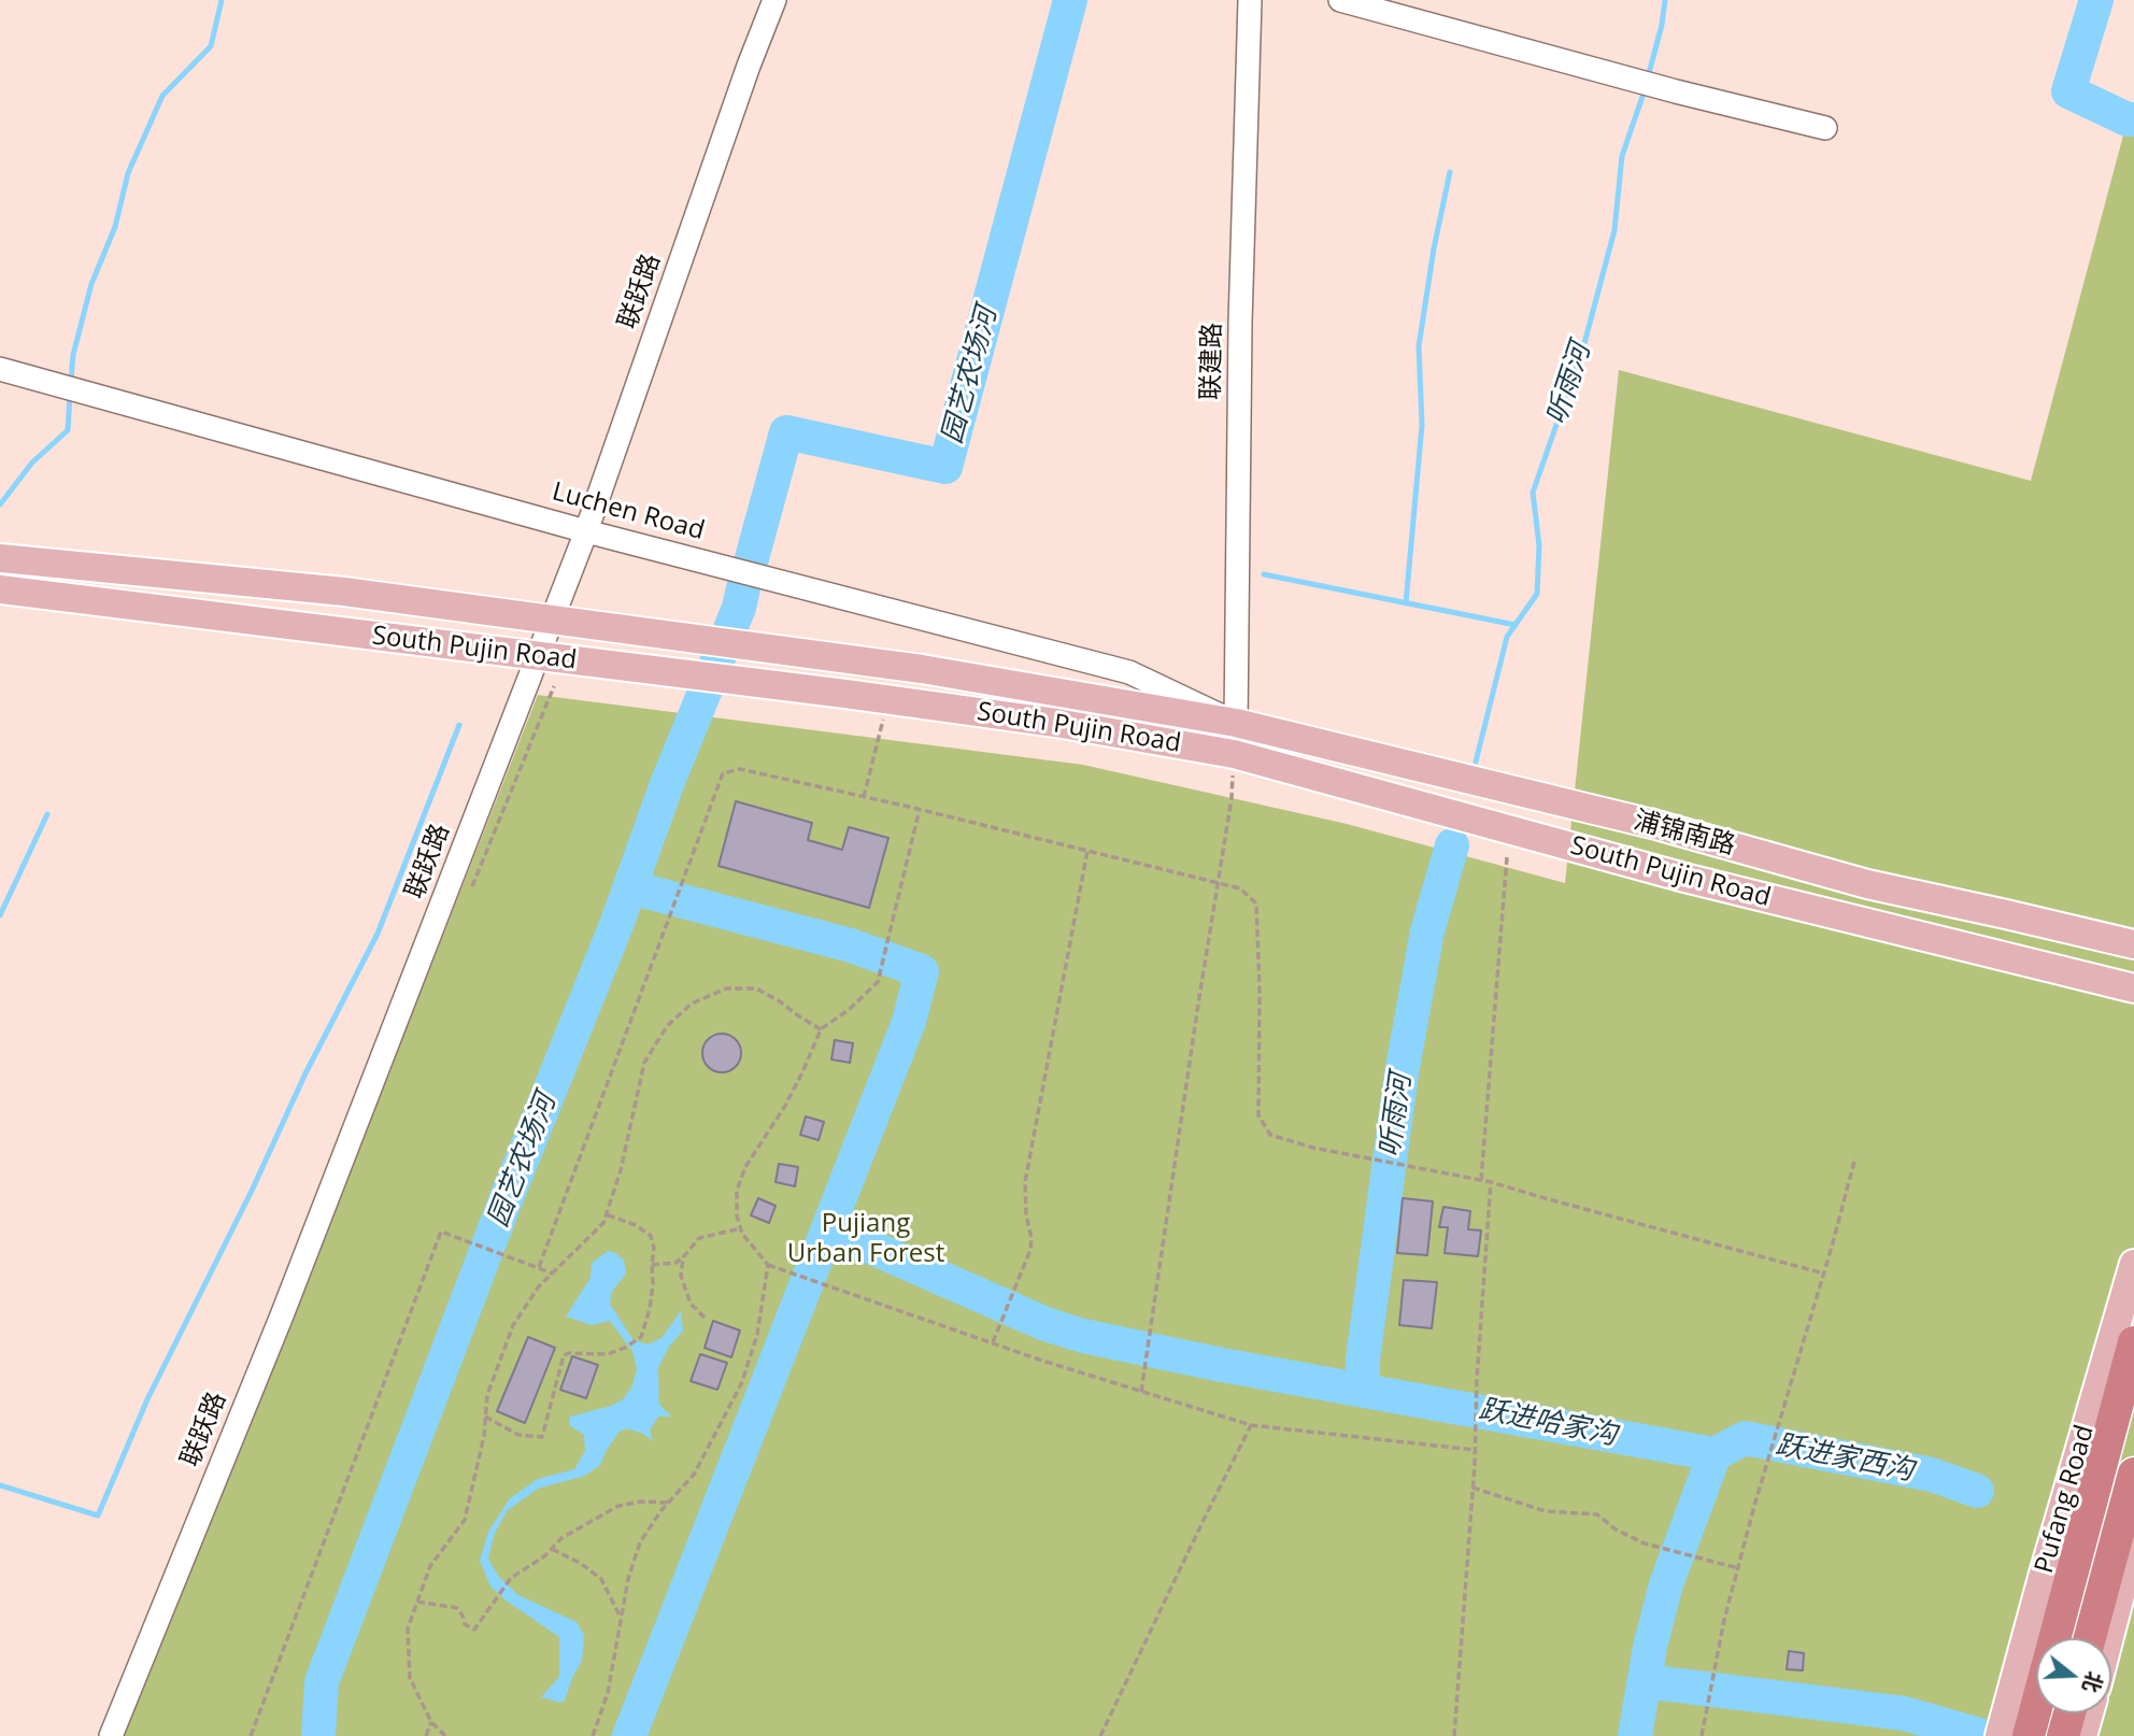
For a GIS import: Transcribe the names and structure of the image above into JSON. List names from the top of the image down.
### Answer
{
  "streets": {
    "main road": ["South Pujin Road", "浦锦南路", "Pufang Road"],
    "street": ["联跃路", "联建路", "Luchen Road"]
  },
  "crossings": [
    ["联跃路", "Luchen Road"],
    ["联跃路", "South Pujin Road"],
    ["联建路", "Luchen Road"],
    ["联建路", "South Pujin Road"],
    ["联建路", "浦锦南路"],
    ["Luchen Road", "South Pujin Road"],
    ["Luchen Road", "浦锦南路"],
    ["South Pujin Road", "浦锦南路"]
  ],
  "water": [
    "园艺农场河",
    "听雨河",
    "跃进哈家沟",
    "跃进家西沟"
  ],
  "parks": ["Pujiang Urban Forest"],
  "north": "right"
}
